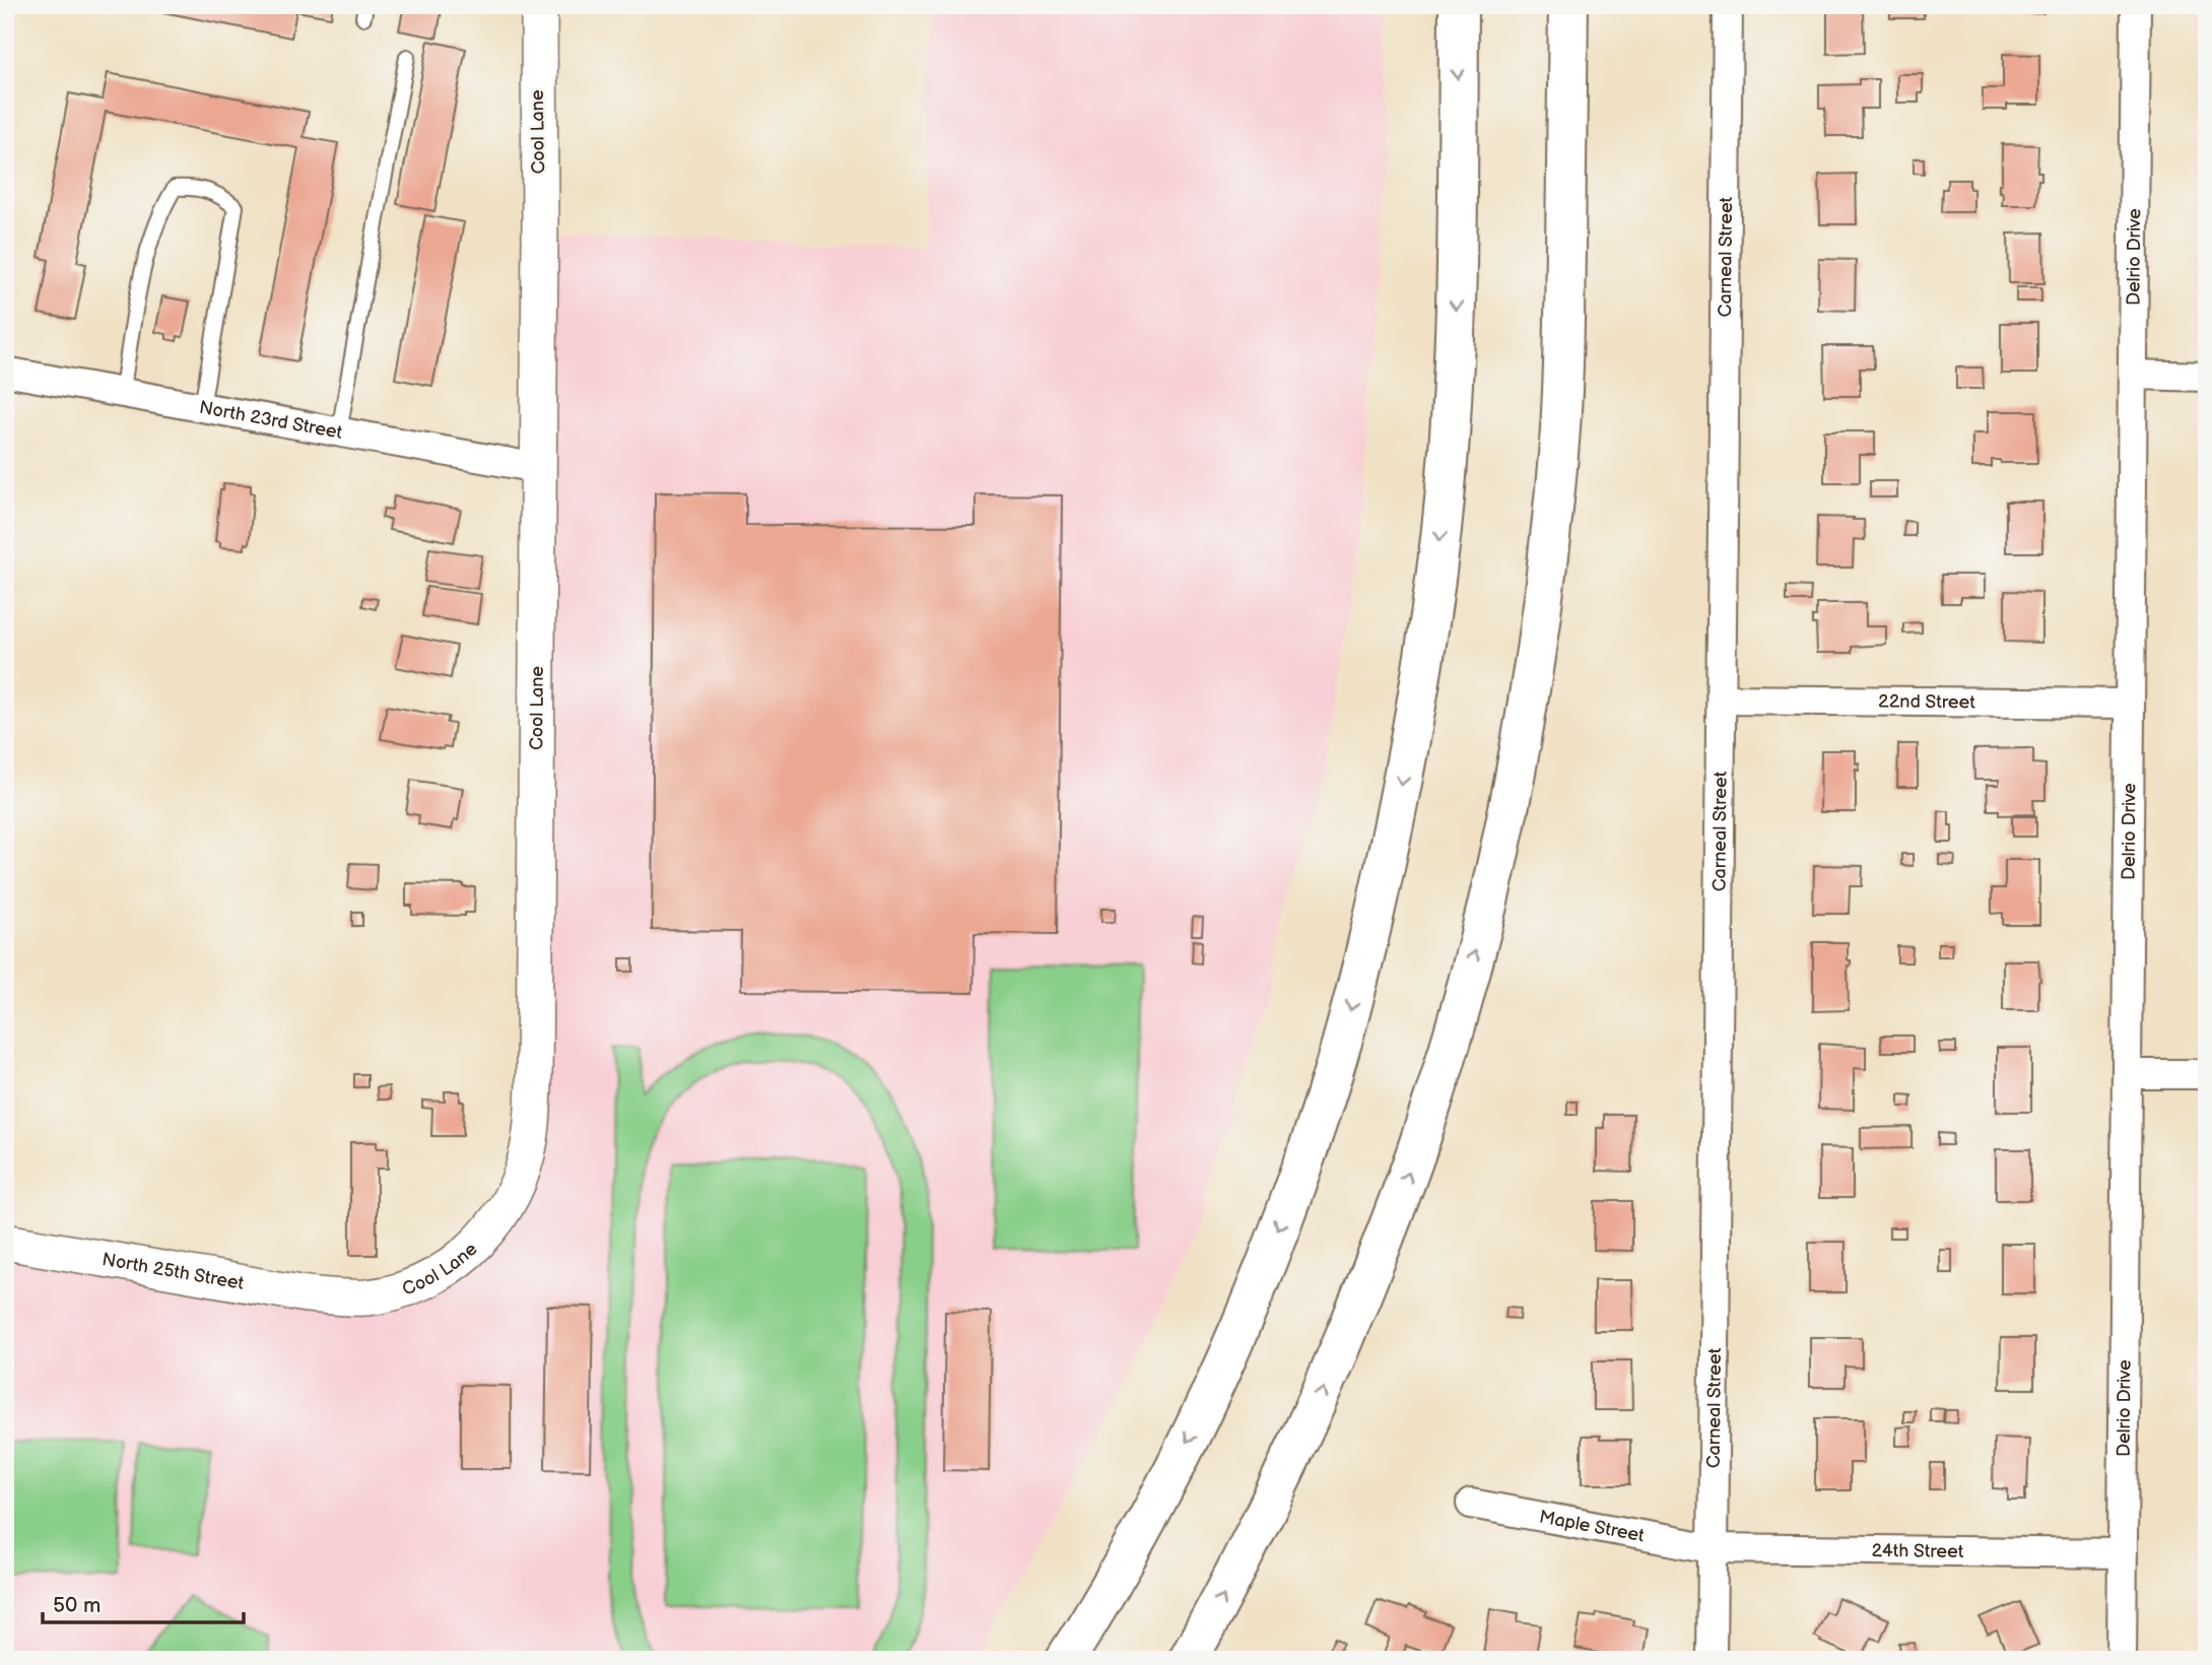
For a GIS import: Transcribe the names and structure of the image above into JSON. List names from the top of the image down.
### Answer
{
  "streets": {
    "street": [
      "Cool Lane",
      "Carneal Street",
      "Delrio Drive",
      "North 23rd Street",
      "22nd Street",
      "North 25th Street",
      "Maple Street",
      "24th Street"
    ]
  },
  "crossings": [
    ["Cool Lane", "North 23rd Street"],
    ["Cool Lane", "North 25th Street"],
    ["Carneal Street", "22nd Street"],
    ["Carneal Street", "Maple Street"],
    ["Carneal Street", "24th Street"],
    ["Delrio Drive", "22nd Street"],
    ["Delrio Drive", "24th Street"],
    ["Maple Street", "24th Street"]
  ],
  "scale_bar": "50 m"
}
